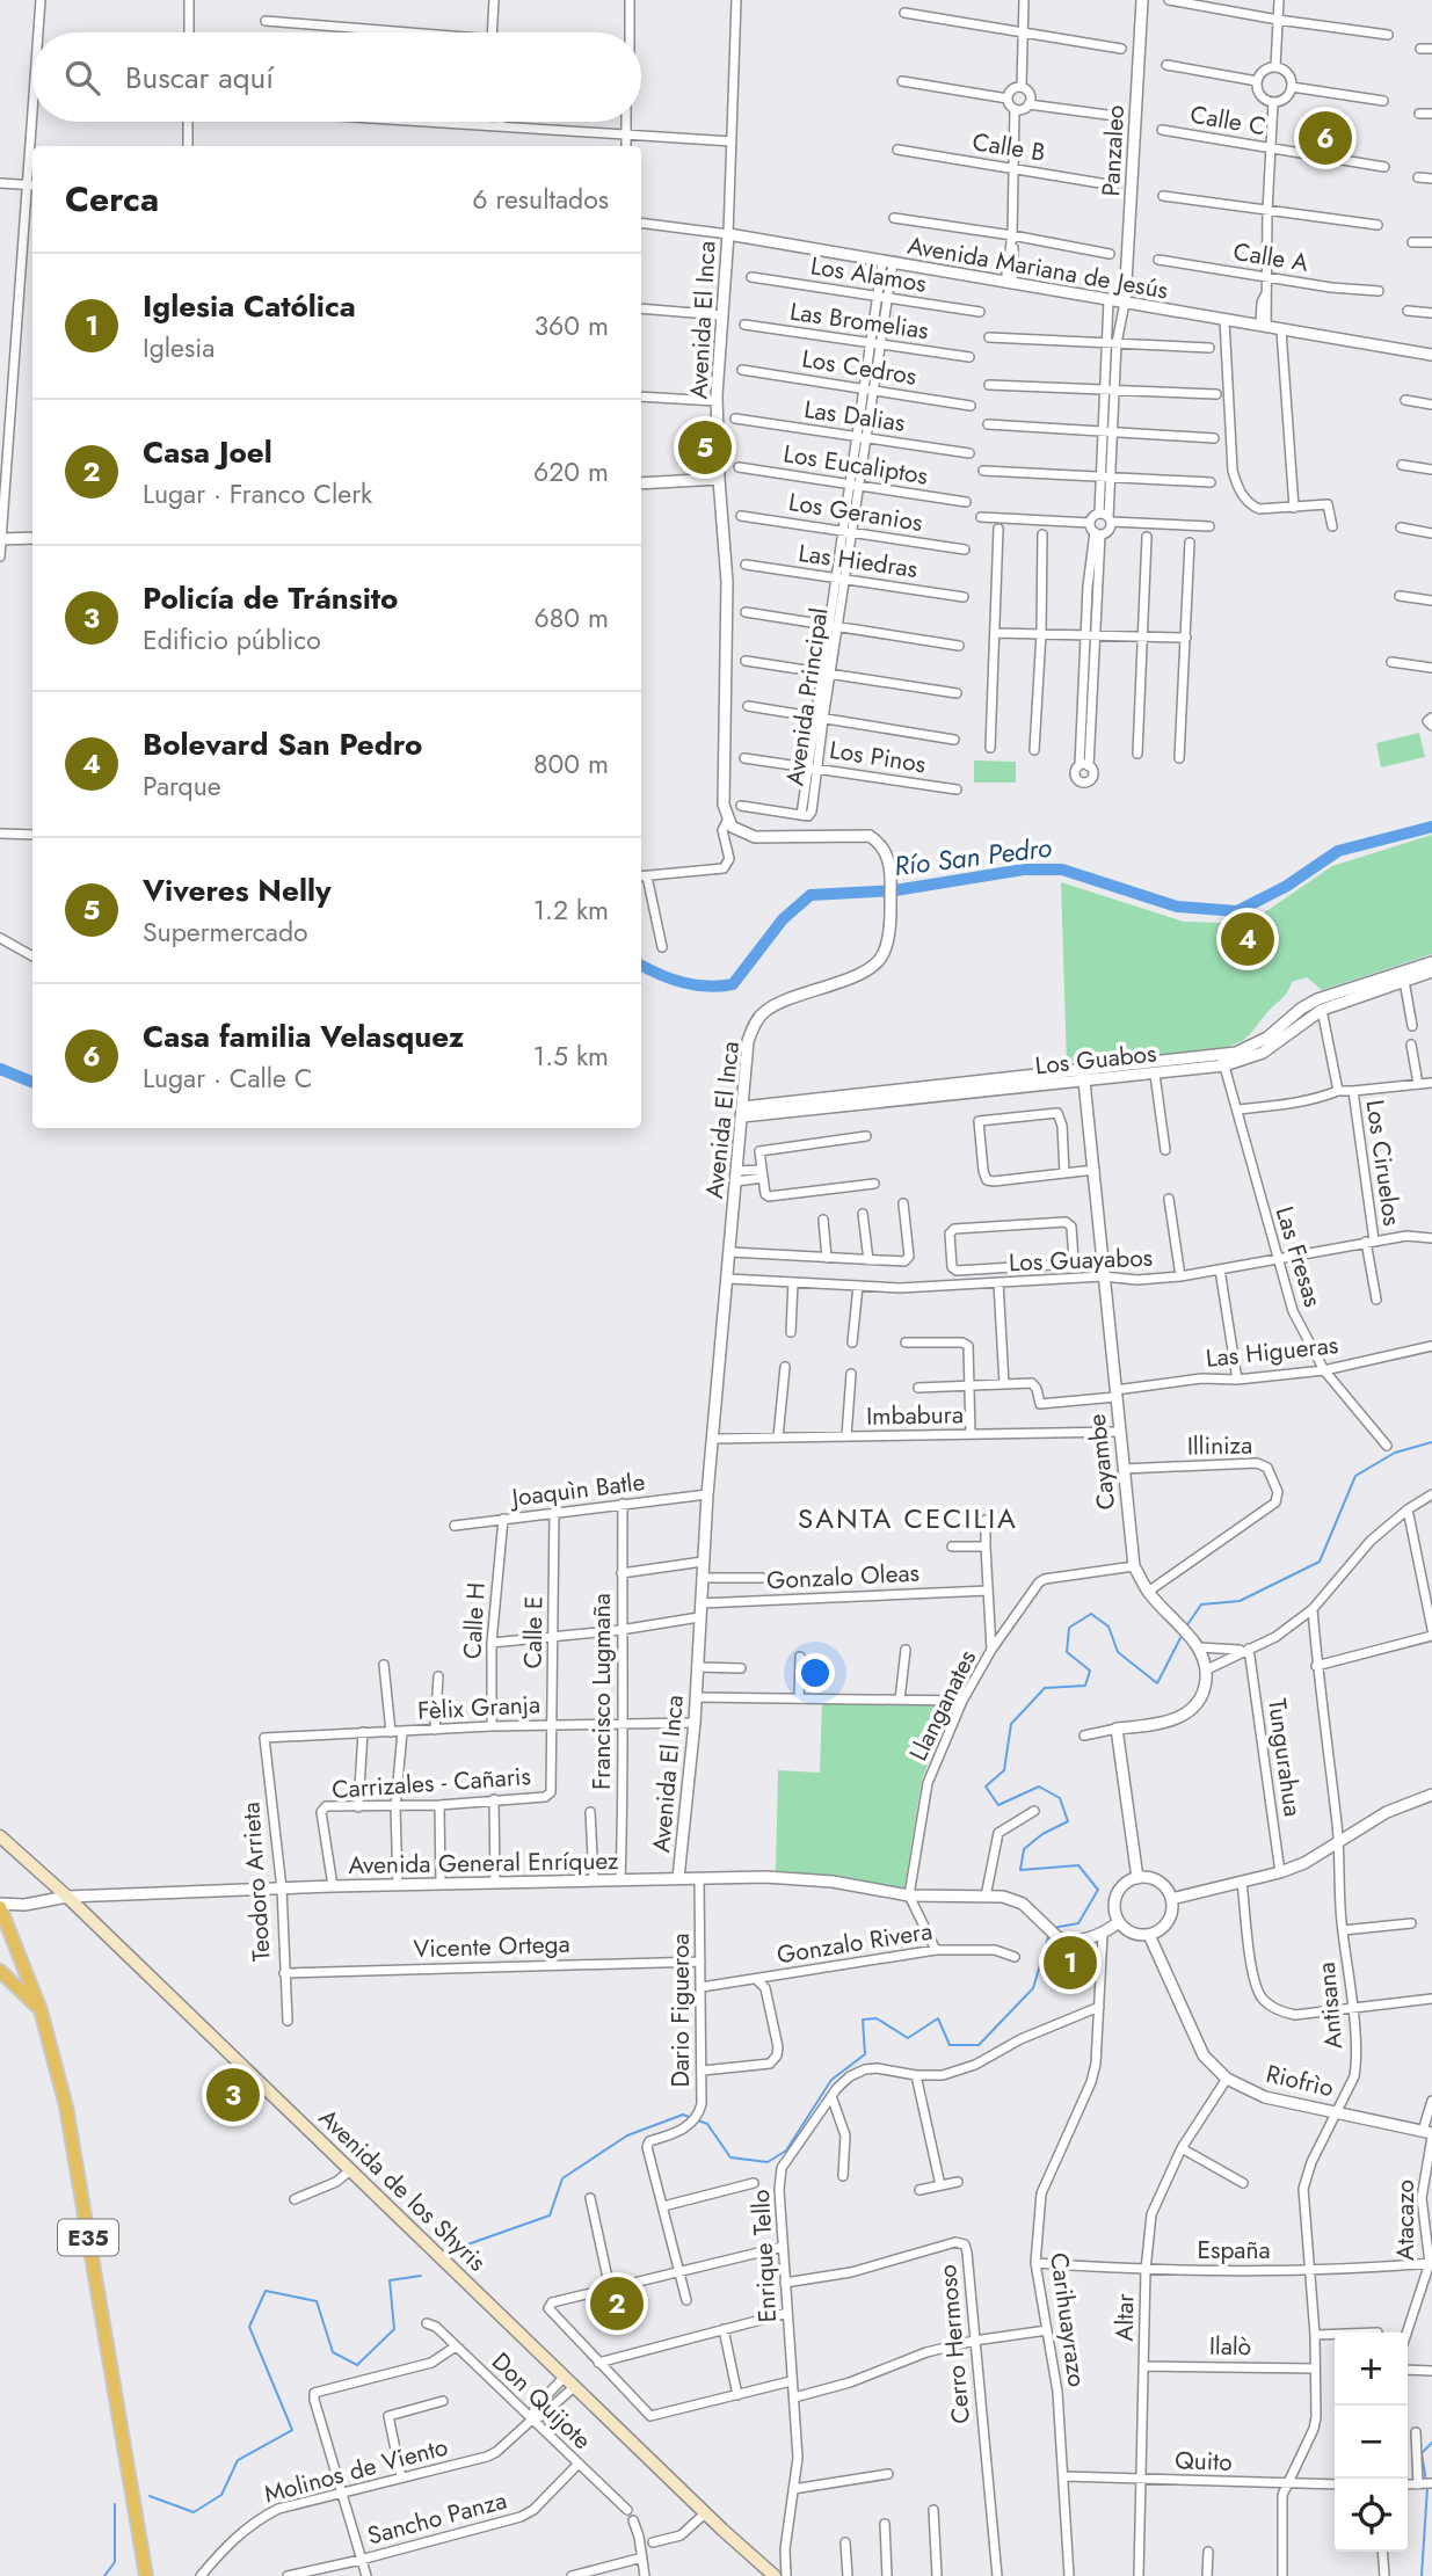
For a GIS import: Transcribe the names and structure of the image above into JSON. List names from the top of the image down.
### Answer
{
  "streets": {
    "highway": ["E35"],
    "main road": ["Avenida de los Shyris"],
    "street": [
      "Calle C",
      "Calle B",
      "Panzaleo",
      "Calle A",
      "Avenida Mariana de Jesús",
      "Los Alamos",
      "Avenida El Inca",
      "Las Bromelias",
      "Los Cedros",
      "Las Dalias",
      "Los Eucaliptos",
      "Los Geranios",
      "Las Hiedras",
      "Avenida Principal",
      "Los Pinos",
      "Los Guabos",
      "Los Ciruelos",
      "Las Fresas",
      "Los Guayabos",
      "Las Higueras",
      "Imbabura",
      "Illiniza",
      "Cayambe",
      "Joaquìn Batle",
      "Gonzalo Oleas",
      "Calle H",
      "Calle E",
      "Francisco Lugmaña",
      "Llanganates",
      "Fèlix Granja",
      "Tungurahua",
      "Carrizales - Cañaris",
      "Avenida General Enríquez",
      "Teodoro Arrieta",
      "Gonzalo Rivera",
      "Vicente Ortega",
      "Antisana",
      "Dario Figueroa",
      "Riofrìo",
      "Atacazo",
      "España",
      "Enrique Tello",
      "Altar",
      "Carihuayrazo",
      "Cerro Hermoso",
      "Ilalò",
      "Don Quijote",
      "Quito",
      "Molinos de Viento",
      "Sancho Panza"
    ]
  },
  "crossings": [
    ["Panzaleo", "Avenida Mariana de Jesús"],
    ["Avenida Mariana de Jesús", "Avenida El Inca"],
    ["Avenida Mariana de Jesús", "Avenida Principal"],
    ["Los Alamos", "Avenida Principal"],
    ["Avenida El Inca", "Los Guabos"],
    ["Avenida El Inca", "Los Guayabos"],
    ["Avenida El Inca", "Imbabura"],
    ["Avenida El Inca", "Joaquìn Batle"],
    ["Avenida El Inca", "Gonzalo Oleas"],
    ["Avenida El Inca", "Fèlix Granja"],
    ["Avenida El Inca", "Avenida General Enríquez"],
    ["Las Bromelias", "Avenida Principal"],
    ["Los Cedros", "Avenida Principal"],
    ["Las Dalias", "Avenida Principal"],
    ["Los Eucaliptos", "Avenida Principal"],
    ["Los Geranios", "Avenida Principal"],
    ["Las Hiedras", "Avenida Principal"],
    ["Avenida Principal", "Los Pinos"],
    ["Los Guabos", "Los Ciruelos"],
    ["Los Guabos", "Las Fresas"],
    ["Los Guabos", "Cayambe"],
    ["Los Ciruelos", "Los Guayabos"],
    ["Las Fresas", "Los Guayabos"],
    ["Las Fresas", "Las Higueras"],
    ["Los Guayabos", "Cayambe"],
    ["Las Higueras", "Cayambe"],
    ["Imbabura", "Cayambe"],
    ["Illiniza", "Cayambe"],
    ["Cayambe", "Llanganates"],
    ["Joaquìn Batle", "Calle H"],
    ["Joaquìn Batle", "Calle E"],
    ["Joaquìn Batle", "Francisco Lugmaña"],
    ["Calle H", "Fèlix Granja"],
    ["Calle E", "Fèlix Granja"],
    ["Calle E", "Carrizales - Cañaris"],
    ["Francisco Lugmaña", "Fèlix Granja"],
    ["Francisco Lugmaña", "Avenida General Enríquez"],
    ["Llanganates", "Avenida General Enríquez"],
    ["Fèlix Granja", "Teodoro Arrieta"],
    ["Carrizales - Cañaris", "Avenida General Enríquez"],
    ["Avenida General Enríquez", "Teodoro Arrieta"],
    ["Avenida General Enríquez", "Dario Figueroa"],
    ["Avenida General Enríquez", "Riofrìo"],
    ["Avenida General Enríquez", "Avenida de los Shyris"],
    ["Avenida General Enríquez", "E35"],
    ["Avenida General Enríquez", "Carihuayrazo"],
    ["Teodoro Arrieta", "Vicente Ortega"],
    ["Gonzalo Rivera", "Dario Figueroa"],
    ["Vicente Ortega", "Dario Figueroa"],
    ["Antisana", "Riofrìo"],
    ["Antisana", "España"],
    ["Antisana", "Ilalò"],
    ["Antisana", "Quito"],
    ["Riofrìo", "Atacazo"],
    ["Riofrìo", "Altar"],
    ["Avenida de los Shyris", "Molinos de Viento"],
    ["Atacazo", "España"],
    ["España", "Altar"],
    ["España", "Carihuayrazo"],
    ["Enrique Tello", "Carihuayrazo"],
    ["Enrique Tello", "Cerro Hermoso"],
    ["Altar", "Ilalò"],
    ["Altar", "Quito"],
    ["Carihuayrazo", "Quito"],
    ["Don Quijote", "Molinos de Viento"],
    ["Don Quijote", "Sancho Panza"]
  ],
  "districts": ["SANTA CECILIA"],
  "water": ["Río San Pedro"],
  "page": {
    "search": "Buscar aquí",
    "pins": [
      "6",
      "5",
      "4",
      "1",
      "3",
      "2"
    ],
    "heading": ["Cerca", "6 resultados"],
    "list": [
      {
        "mark": "1",
        "name": "Iglesia Católica",
        "note": "Iglesia",
        "value": "360 m"
      },
      {
        "mark": "2",
        "name": "Casa Joel",
        "note": "Lugar · Franco Clerk",
        "value": "620 m"
      },
      {
        "mark": "3",
        "name": "Policía de Tránsito",
        "note": "Edificio público",
        "value": "680 m"
      },
      {
        "mark": "4",
        "name": "Bolevard San Pedro",
        "note": "Parque",
        "value": "800 m"
      },
      {
        "mark": "5",
        "name": "Viveres Nelly",
        "note": "Supermercado",
        "value": "1.2 km"
      },
      {
        "mark": "6",
        "name": "Casa familia Velasquez",
        "note": "Lugar · Calle C",
        "value": "1.5 km"
      }
    ],
    "map_buttons": ["+", "−"]
  }
}
